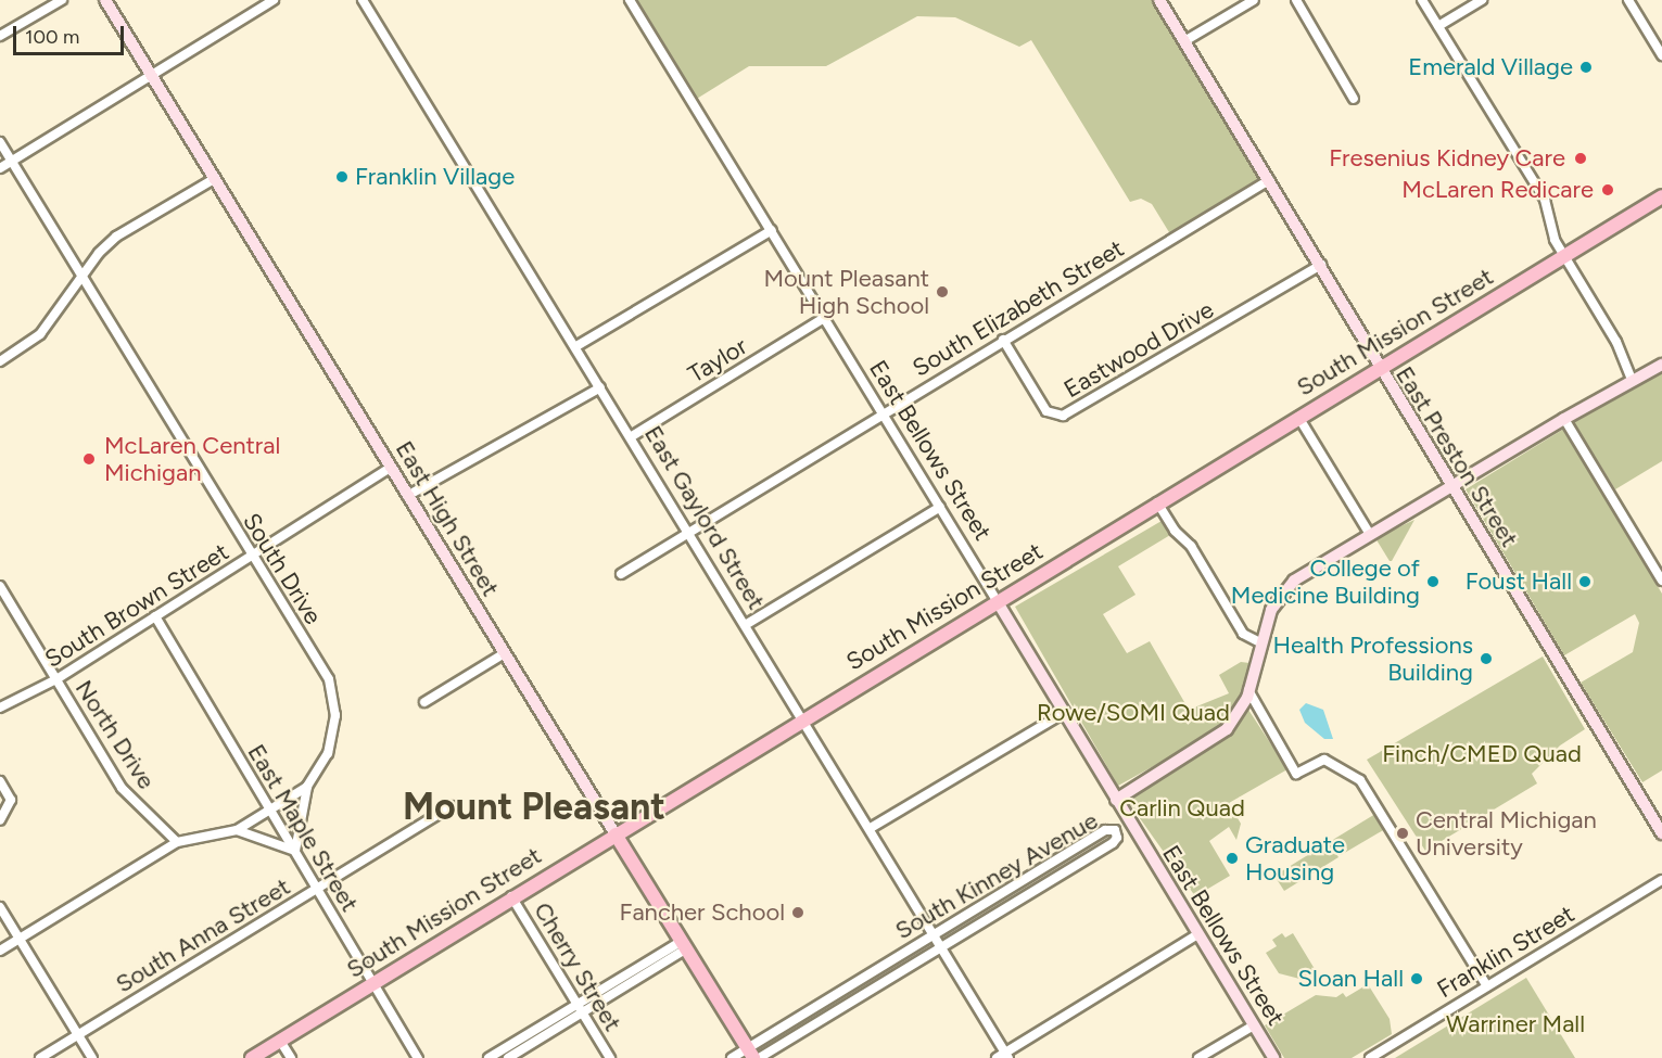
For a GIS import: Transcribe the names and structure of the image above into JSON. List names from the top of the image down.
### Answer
{
  "streets": {
    "main road": ["South Mission Street", "East High Street"],
    "street": [
      "South Elizabeth Street",
      "Eastwood Drive",
      "Taylor",
      "East Bellows Street",
      "East Preston Street",
      "East Gaylord Street",
      "South Drive",
      "South Brown Street",
      "North Drive",
      "East Maple Street",
      "South Kinney Avenue",
      "South Anna Street",
      "Franklin Street",
      "Cherry Street"
    ]
  },
  "crossings": [
    ["South Elizabeth Street", "Eastwood Drive"],
    ["South Elizabeth Street", "East Bellows Street"],
    ["South Elizabeth Street", "East Preston Street"],
    ["South Elizabeth Street", "East Gaylord Street"],
    ["South Mission Street", "East Bellows Street"],
    ["South Mission Street", "East Preston Street"],
    ["South Mission Street", "East Gaylord Street"],
    ["South Mission Street", "East High Street"],
    ["South Mission Street", "East Maple Street"],
    ["South Mission Street", "Cherry Street"],
    ["Eastwood Drive", "East Preston Street"],
    ["Taylor", "East Bellows Street"],
    ["Taylor", "East Gaylord Street"],
    ["East Gaylord Street", "South Kinney Avenue"],
    ["East High Street", "South Brown Street"],
    ["East High Street", "South Kinney Avenue"],
    ["South Drive", "South Brown Street"],
    ["South Brown Street", "North Drive"],
    ["South Brown Street", "East Maple Street"],
    ["East Maple Street", "South Anna Street"]
  ],
  "districts": ["Mount Pleasant"],
  "parks": [
    "Rowe/SOMI Quad",
    "Finch/CMED Quad",
    "Carlin Quad",
    "Warriner Mall"
  ],
  "places": [
    "Emerald Village",
    "Fresenius Kidney Care",
    "Franklin Village",
    "McLaren Redicare",
    "Mount Pleasant High School",
    "McLaren Central Michigan",
    "College of Medicine Building",
    "Foust Hall",
    "Health Professions Building",
    "Central Michigan University",
    "Graduate Housing",
    "Fancher School",
    "Sloan Hall"
  ],
  "scale_bar": "100 m"
}
